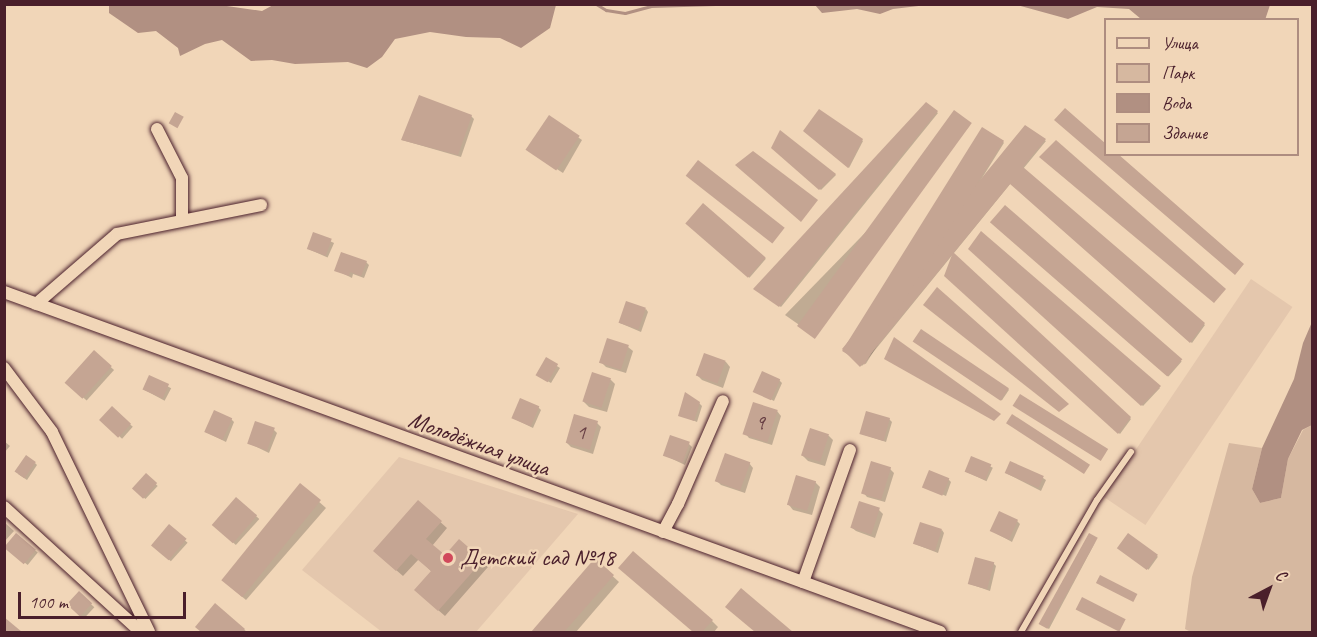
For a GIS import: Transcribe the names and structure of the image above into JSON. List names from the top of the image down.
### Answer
{
  "streets": {
    "street": ["Молодёжная улица"]
  },
  "places": ["Детский сад №18"],
  "house_numbers": ["9", "1"],
  "legend": [
    "Улица",
    "Парк",
    "Вода",
    "Здание"
  ],
  "scale_bar": "100 m",
  "north": "top right"
}
